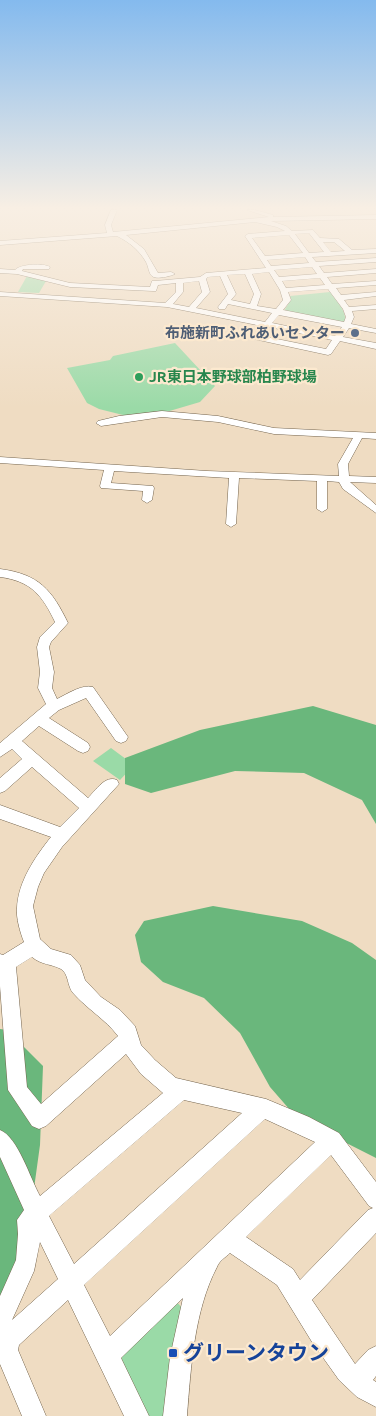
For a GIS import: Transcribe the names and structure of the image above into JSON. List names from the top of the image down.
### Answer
{
  "places": {
    "other": ["布施新町ふれあいセンター", "JR東日本野球部柏野球場"],
    "transit": ["グリーンタウン"]
  }
}
